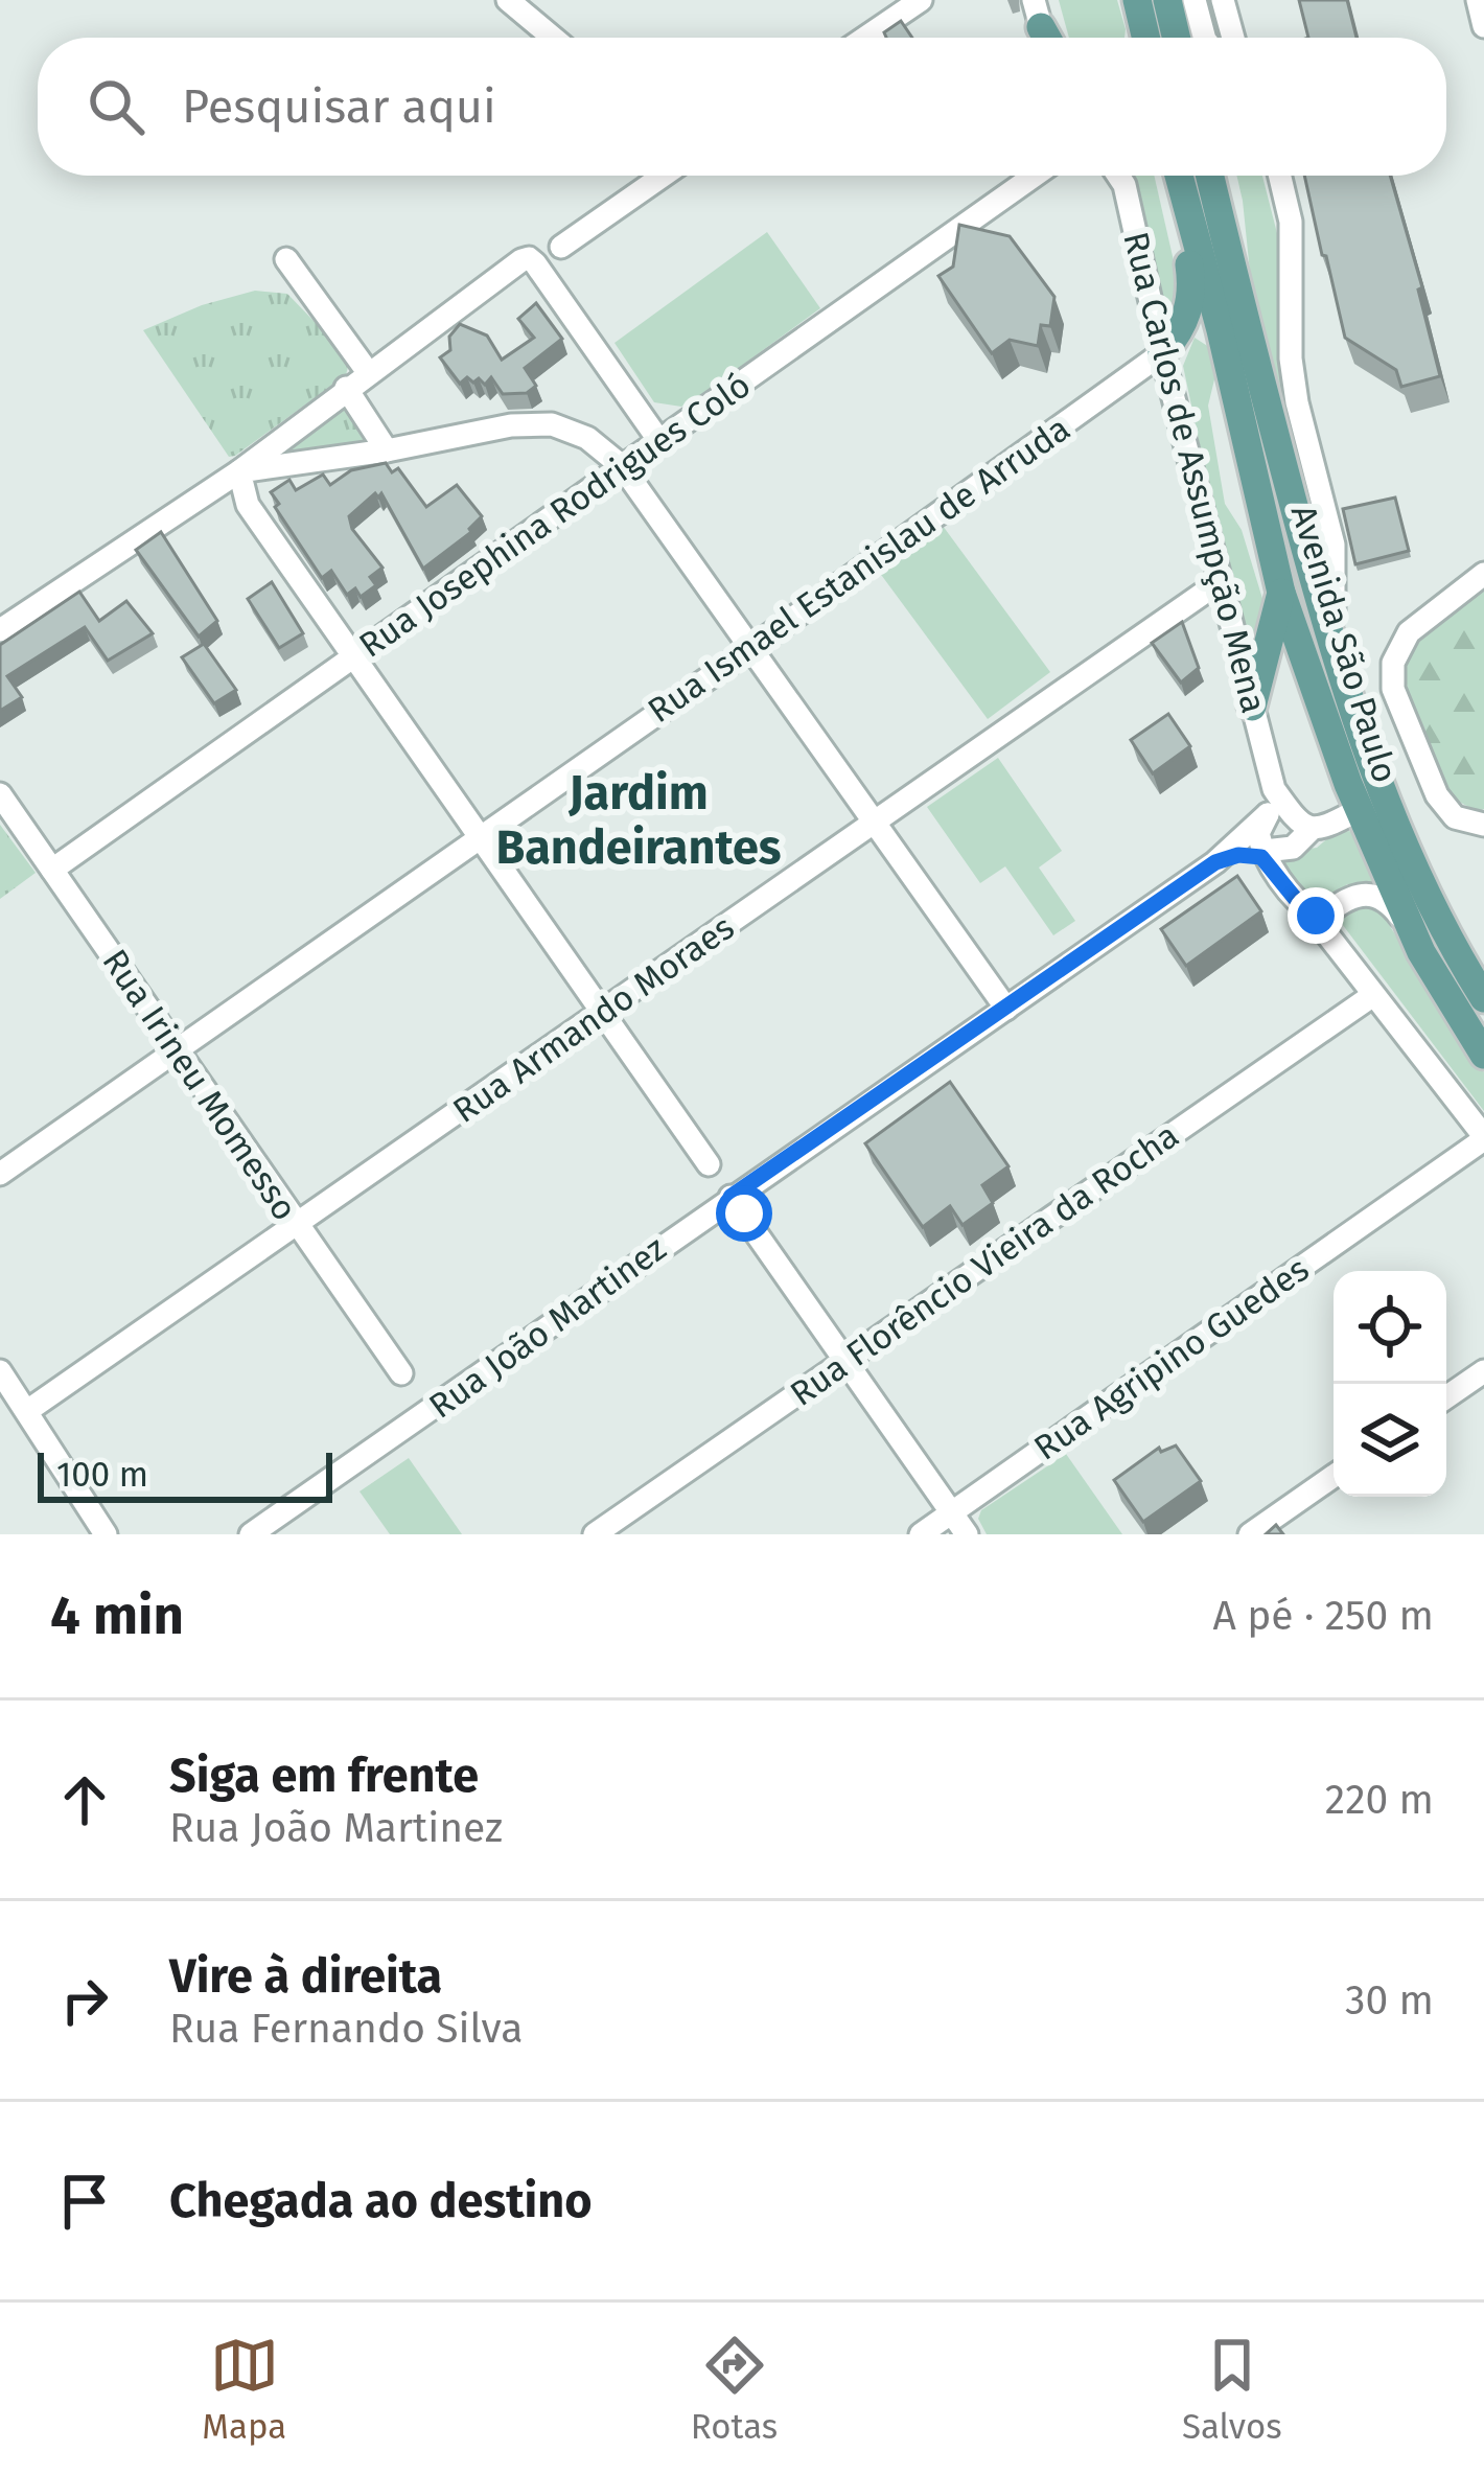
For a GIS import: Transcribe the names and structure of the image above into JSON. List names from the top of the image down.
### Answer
{
  "streets": {
    "main road": ["Avenida São Paulo"],
    "street": [
      "Rua Carlos de Assumpção Mena",
      "Rua Josephina Rodrigues Coló",
      "Rua Ismael Estanislau de Arruda",
      "Rua Armando Moraes",
      "Rua Irineu Momesso",
      "Rua Florêncio Vieira da Rocha",
      "Rua João Martinez",
      "Rua Agripino Guedes"
    ]
  },
  "crossings": [
    ["Rua Carlos de Assumpção Mena", "Rua Ismael Estanislau de Arruda"],
    ["Rua Carlos de Assumpção Mena", "Rua Armando Moraes"],
    ["Rua Josephina Rodrigues Coló", "Rua Irineu Momesso"],
    ["Rua Ismael Estanislau de Arruda", "Rua Irineu Momesso"],
    ["Rua Armando Moraes", "Rua Irineu Momesso"]
  ],
  "districts": ["Jardim Bandeirantes"],
  "scale_bar": "100 m",
  "page": {
    "search": "Pesquisar aqui",
    "scale": "100 m",
    "heading": ["4 min", "A pé · 250 m"],
    "list": [
      ["Siga em frente", "Rua João Martinez", "220 m"],
      ["Vire à direita", "Rua Fernando Silva", "30 m"],
      "Chegada ao destino"
    ],
    "nav": ["Mapa", "Rotas", "Salvos"]
  }
}
